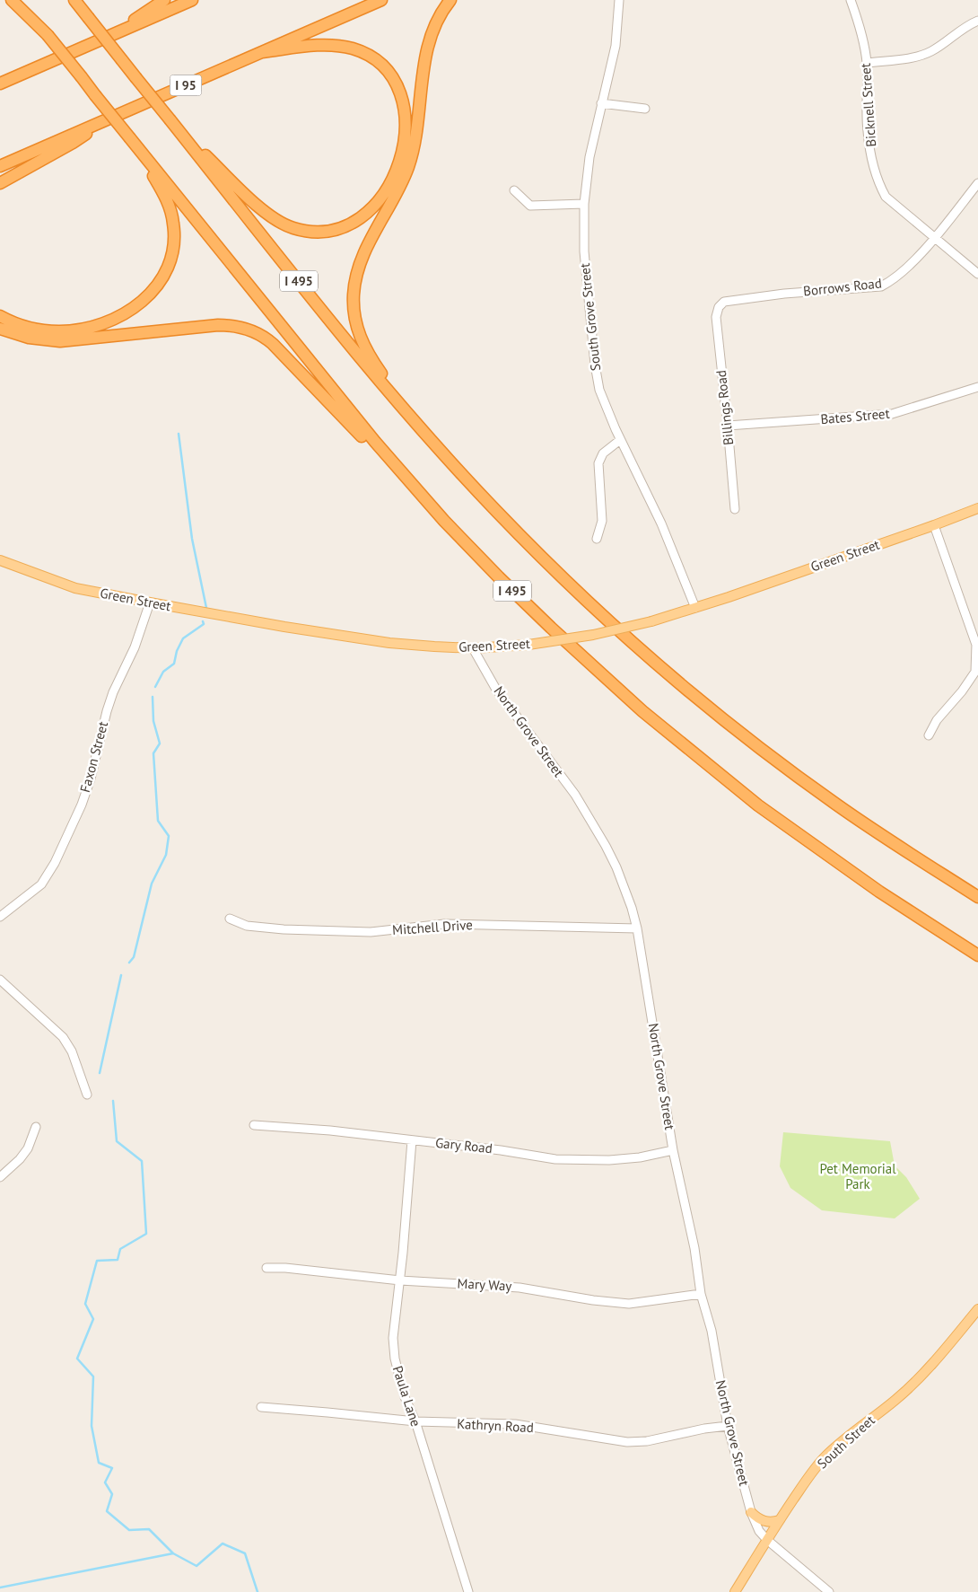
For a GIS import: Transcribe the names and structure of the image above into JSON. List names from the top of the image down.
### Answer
{
  "streets": {
    "highway": ["I 95", "I 495"],
    "main road": ["Green Street", "South Street"],
    "street": [
      "Bicknell Street",
      "Borrows Road",
      "South Grove Street",
      "Billings Road",
      "Bates Street",
      "North Grove Street",
      "Faxon Street",
      "Mitchell Drive",
      "Gary Road",
      "Mary Way",
      "Paula Lane",
      "Kathryn Road"
    ]
  },
  "crossings": [
    ["Bicknell Street", "Borrows Road"],
    ["Borrows Road", "Billings Road"],
    ["South Grove Street", "Green Street"],
    ["Billings Road", "Bates Street"],
    ["Green Street", "North Grove Street"],
    ["Green Street", "Faxon Street"],
    ["North Grove Street", "Mitchell Drive"],
    ["North Grove Street", "Gary Road"],
    ["North Grove Street", "Mary Way"],
    ["North Grove Street", "Kathryn Road"],
    ["North Grove Street", "South Street"],
    ["Gary Road", "Paula Lane"],
    ["Mary Way", "Paula Lane"],
    ["Paula Lane", "Kathryn Road"]
  ],
  "parks": ["Pet Memorial Park"]
}
